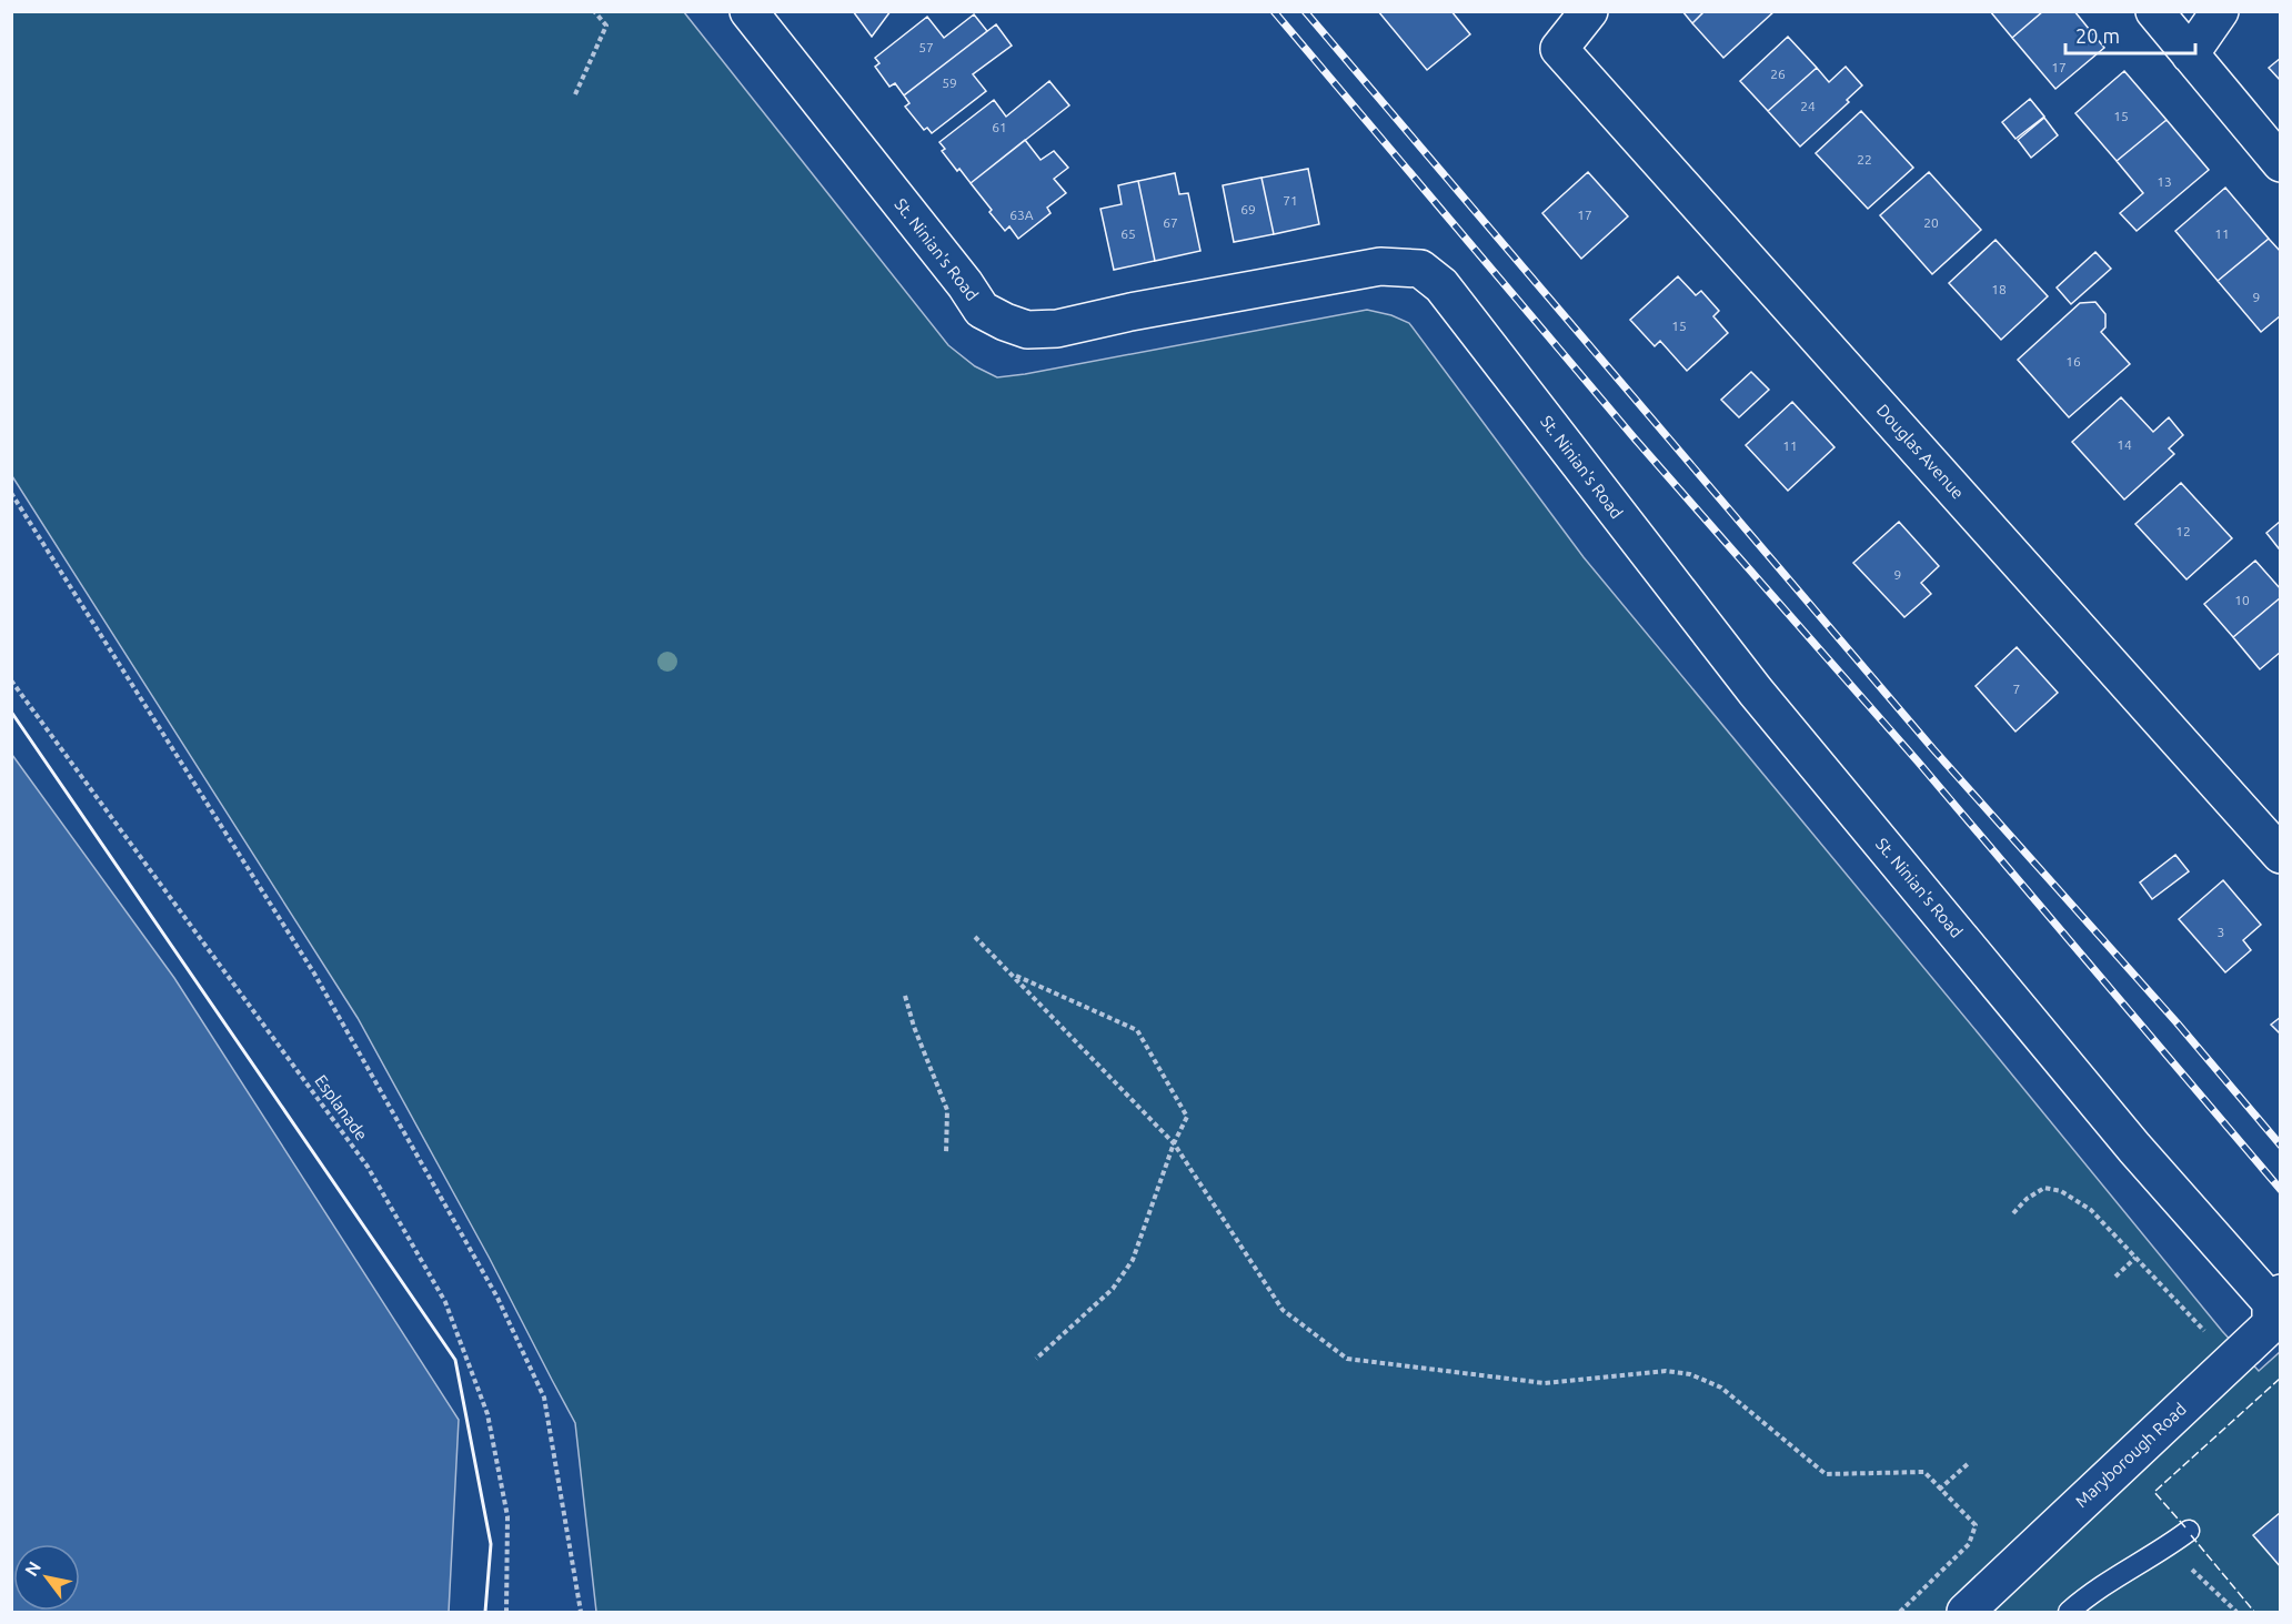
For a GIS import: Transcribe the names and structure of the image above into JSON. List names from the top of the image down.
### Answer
{
  "streets": {
    "street": ["St. Ninian's Road", "Douglas Avenue", "Maryborough Road"],
    "path": ["Esplanade"]
  },
  "crossings": [
    ["St. Ninian's Road", "Maryborough Road"]
  ],
  "house_numbers": [
    "57",
    "17",
    "26",
    "59",
    "24",
    "15",
    "61",
    "22",
    "13",
    "71",
    "69",
    "63A",
    "17",
    "67",
    "20",
    "65",
    "11",
    "18",
    "9",
    "15",
    "16",
    "14",
    "11",
    "12",
    "9",
    "10",
    "7",
    "3"
  ],
  "scale_bar": "20 m",
  "north": "top left"
}
